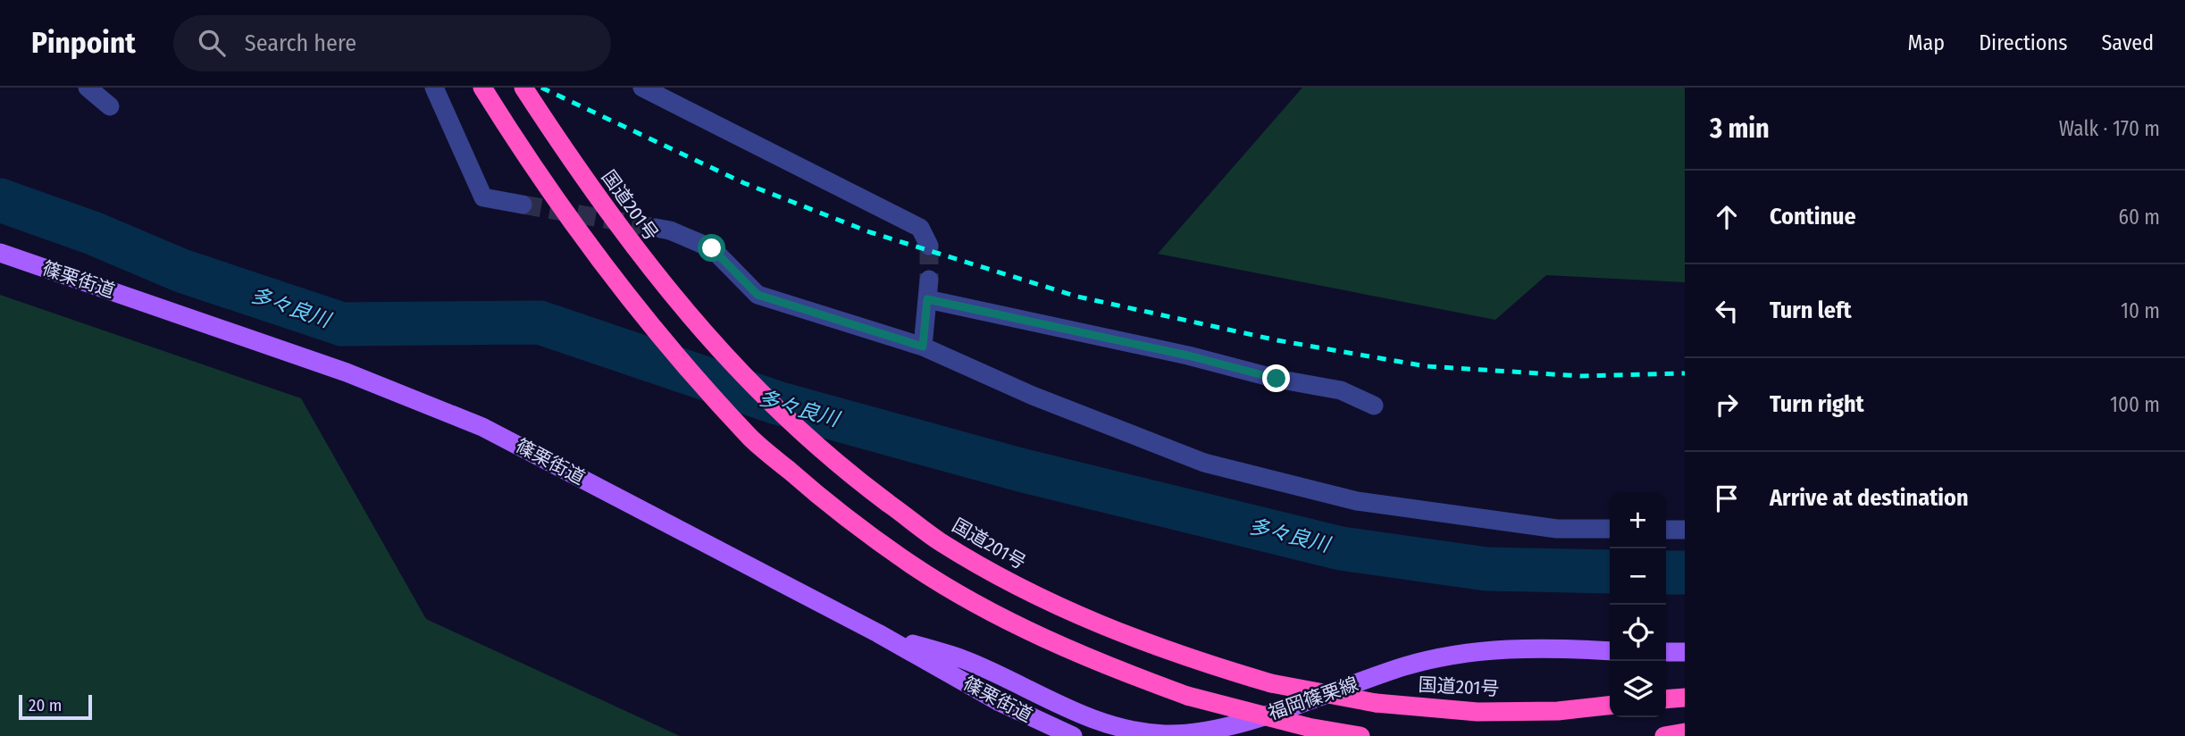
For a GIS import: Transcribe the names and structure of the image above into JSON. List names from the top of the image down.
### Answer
{
  "streets": {
    "highway": ["国道201号"],
    "main road": ["篠栗街道", "福岡篠栗線"]
  },
  "crossings": [
    ["篠栗街道", "福岡篠栗線"]
  ],
  "water": ["多々良川"],
  "scale_bar": "20 m",
  "page": {
    "header": "Pinpoint",
    "search": "Search here",
    "nav": ["Map", "Directions", "Saved"],
    "heading": ["3 min", "Walk · 170 m"],
    "list": [
      ["Continue", "60 m"],
      ["Turn left", "10 m"],
      ["Turn right", "100 m"],
      "Arrive at destination"
    ],
    "map_buttons": ["+", "−"],
    "scale": "20 m"
  }
}
